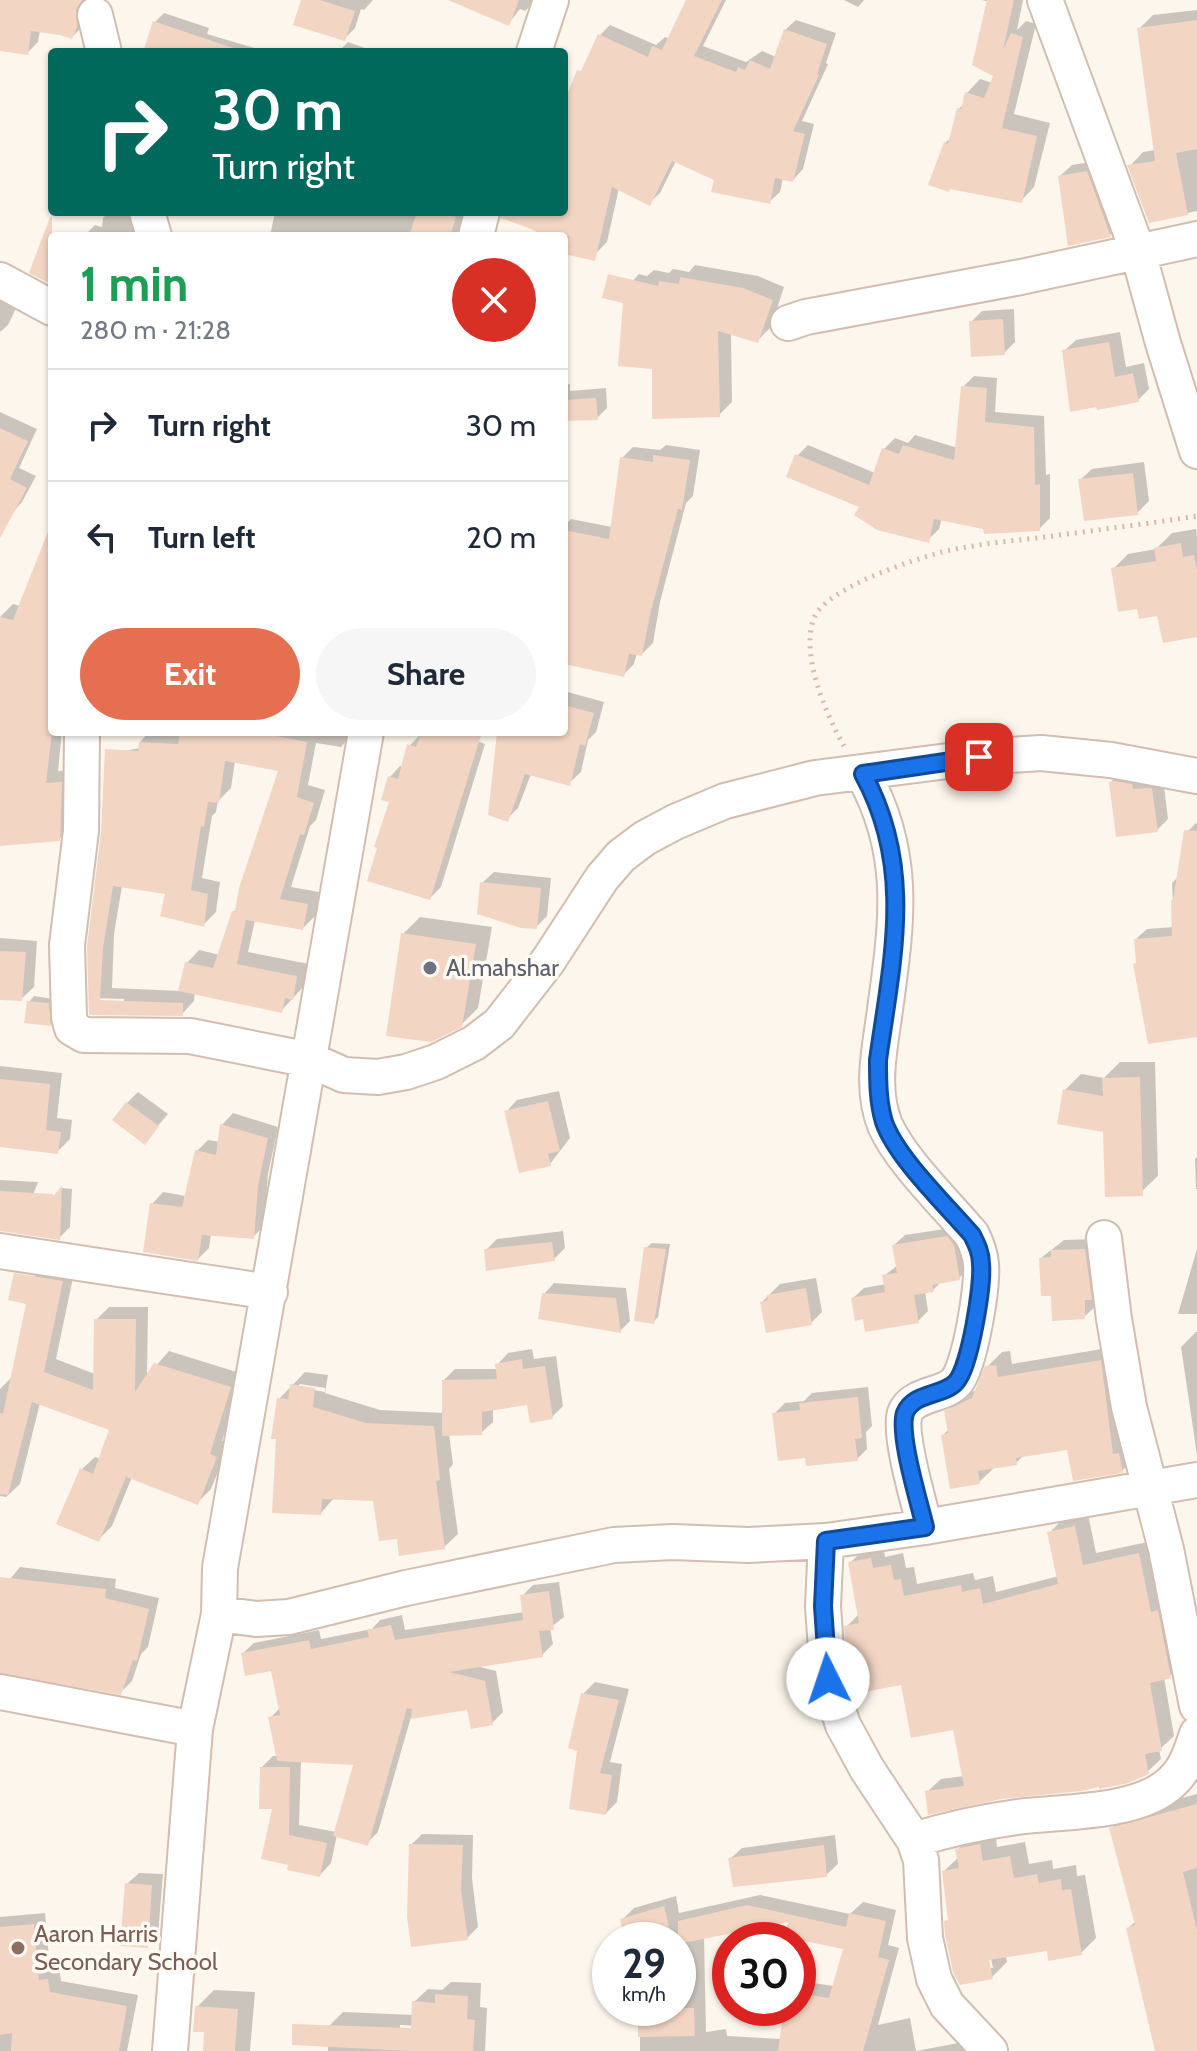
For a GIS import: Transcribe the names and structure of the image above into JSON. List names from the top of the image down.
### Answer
{
  "places": ["Al.mahshar", "Aaron Harris Secondary School"],
  "page": {
    "turn": ["30 m", "Turn right"],
    "heading": ["1 min", "280 m · 21:28"],
    "list": [
      {
        "name": "Turn right",
        "value": "30 m"
      },
      {
        "name": "Turn left",
        "value": "20 m"
      }
    ],
    "buttons": ["Exit", "Share"],
    "speed": "29 km/h",
    "limit": "30"
  }
}
